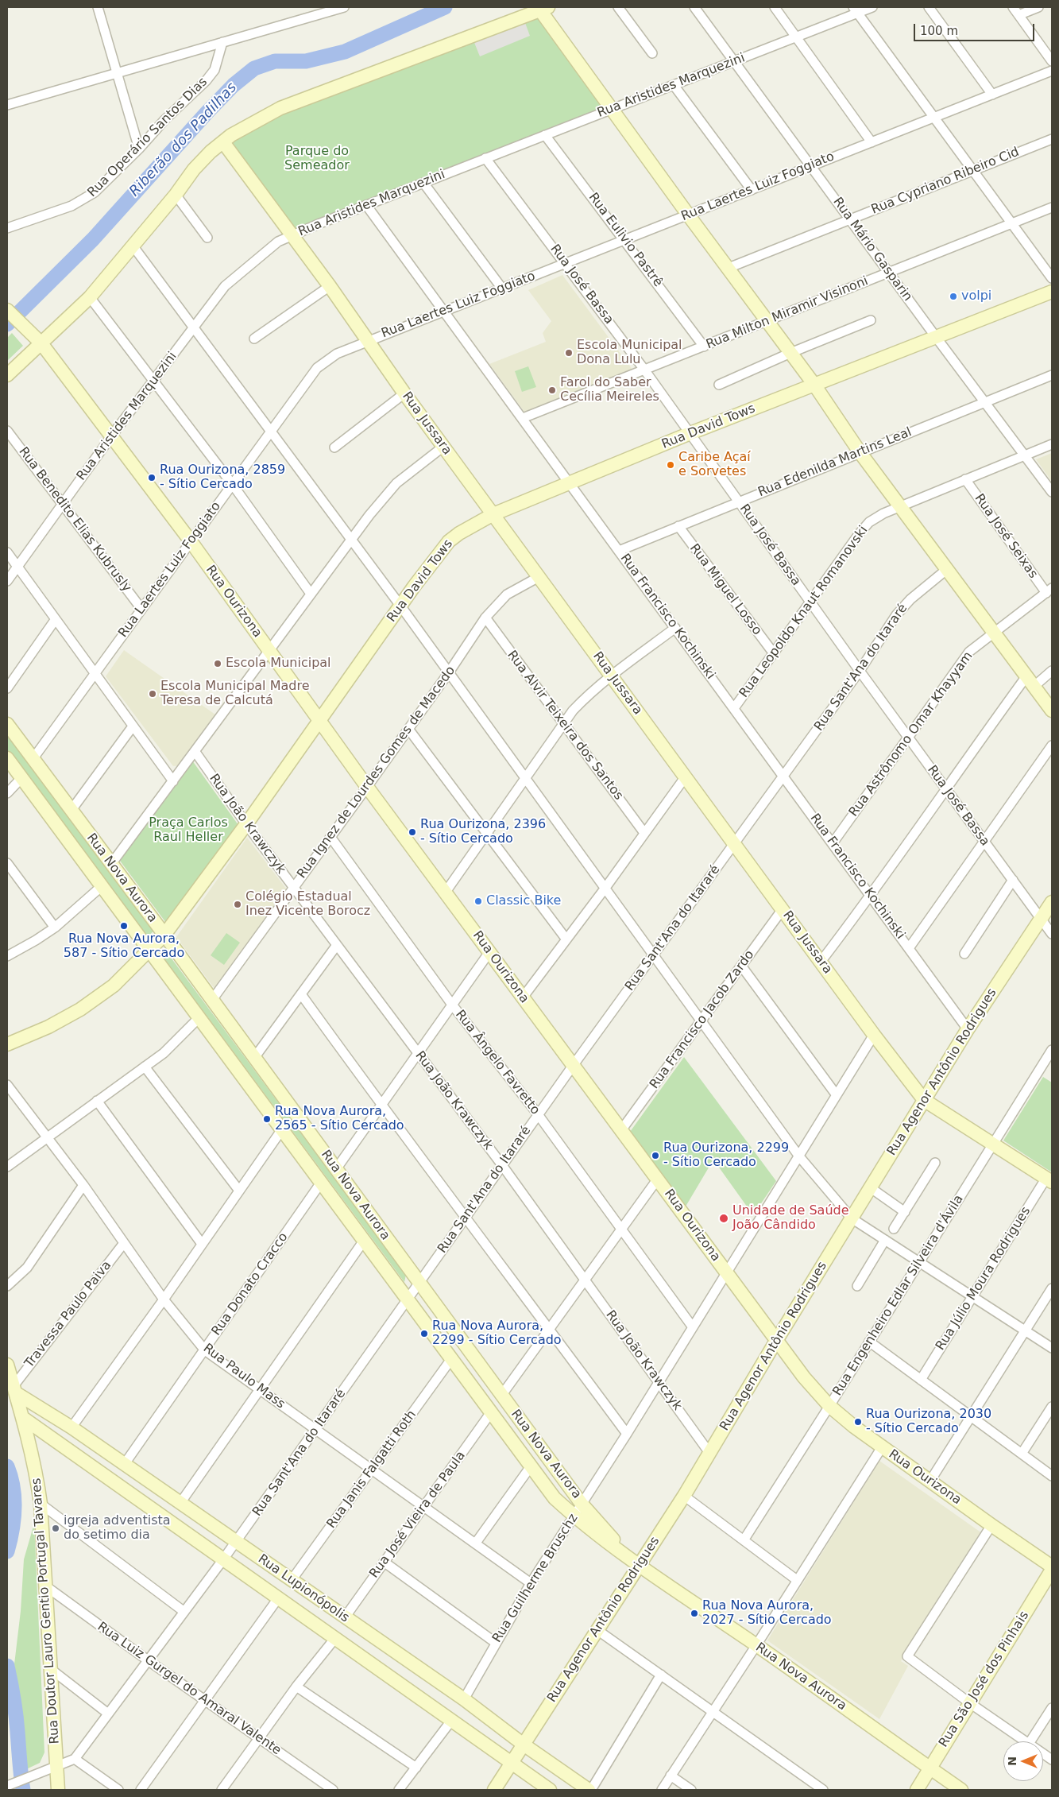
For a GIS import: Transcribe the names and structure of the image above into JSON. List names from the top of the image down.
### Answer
{
  "streets": {
    "street": [
      "Rua Aristides Marquezini",
      "Rua Operário Santos Dias",
      "Rua Cypriano Ribeiro Cid",
      "Rua Laertes Luiz Foggiato",
      "Rua Eulivio Pastrê",
      "Rua Mário Gasparin",
      "Rua José Bassa",
      "Rua Milton Miramir Visinoni",
      "Rua Jussara",
      "Rua David Tows",
      "Rua Edenilda Martins Leal",
      "Rua Benedito Elias Kubrusly",
      "Rua José Seixas",
      "Rua Miguel Losso",
      "Rua Ourizona",
      "Rua Leopoldo Knaut Romanovski",
      "Rua Francisco Kochinski",
      "Rua Sant'Ana do Itararé",
      "Rua Alvir Teixeira dos Santos",
      "Rua Astrônomo Omar Khayyam",
      "Rua Ignez de Lourdes Gomes de Macedo",
      "Rua João Krawczyk",
      "Rua Nova Aurora",
      "Rua Francisco Jacob Zardo",
      "Rua Ângelo Favretto",
      "Rua Agenor Antônio Rodrigues",
      "Rua Júlio Moura Rodrigues",
      "Rua Donato Cracco",
      "Rua Engenheiro Edlar Silveira d'Ávila",
      "Travessa Paulo Paiva",
      "Rua Paulo Mass",
      "Rua Janis Falgatti Roth",
      "Rua José Vieira de Paula",
      "Rua Guilherme Bruschz",
      "Rua Lupionópolis",
      "Rua Doutor Lauro Gentio Portugal Tavares",
      "Rua São José dos Pinhais",
      "Rua Luiz Gurgel do Amaral Valente"
    ]
  },
  "crossings": [
    ["Rua Aristides Marquezini", "Rua Eulivio Pastrê"],
    ["Rua Aristides Marquezini", "Rua Mário Gasparin"],
    ["Rua Aristides Marquezini", "Rua José Bassa"],
    ["Rua Aristides Marquezini", "Rua Jussara"],
    ["Rua Aristides Marquezini", "Rua Benedito Elias Kubrusly"],
    ["Rua Aristides Marquezini", "Rua Ourizona"],
    ["Rua Aristides Marquezini", "Rua Francisco Kochinski"],
    ["Rua Cypriano Ribeiro Cid", "Rua Mário Gasparin"],
    ["Rua Laertes Luiz Foggiato", "Rua Eulivio Pastrê"],
    ["Rua Laertes Luiz Foggiato", "Rua Mário Gasparin"],
    ["Rua Laertes Luiz Foggiato", "Rua José Bassa"],
    ["Rua Laertes Luiz Foggiato", "Rua Jussara"],
    ["Rua Laertes Luiz Foggiato", "Rua Benedito Elias Kubrusly"],
    ["Rua Laertes Luiz Foggiato", "Rua Ourizona"],
    ["Rua Laertes Luiz Foggiato", "Rua Francisco Kochinski"],
    ["Rua Laertes Luiz Foggiato", "Rua Nova Aurora"],
    ["Rua Eulivio Pastrê", "Rua Milton Miramir Visinoni"],
    ["Rua Mário Gasparin", "Rua Milton Miramir Visinoni"],
    ["Rua Mário Gasparin", "Rua David Tows"],
    ["Rua Mário Gasparin", "Rua Edenilda Martins Leal"],
    ["Rua Mário Gasparin", "Rua Leopoldo Knaut Romanovski"],
    ["Rua José Bassa", "Rua Milton Miramir Visinoni"],
    ["Rua José Bassa", "Rua David Tows"],
    ["Rua José Bassa", "Rua Edenilda Martins Leal"],
    ["Rua José Bassa", "Rua Leopoldo Knaut Romanovski"],
    ["Rua José Bassa", "Rua Sant'Ana do Itararé"],
    ["Rua José Bassa", "Rua Astrônomo Omar Khayyam"],
    ["Rua José Bassa", "Rua Agenor Antônio Rodrigues"],
    ["Rua Milton Miramir Visinoni", "Rua Francisco Kochinski"],
    ["Rua Jussara", "Rua David Tows"],
    ["Rua Jussara", "Rua Sant'Ana do Itararé"],
    ["Rua Jussara", "Rua Ignez de Lourdes Gomes de Macedo"],
    ["Rua Jussara", "Rua Francisco Jacob Zardo"],
    ["Rua Jussara", "Rua Agenor Antônio Rodrigues"],
    ["Rua Jussara", "Rua Júlio Moura Rodrigues"],
    ["Rua Jussara", "Rua Engenheiro Edlar Silveira d'Ávila"],
    ["Rua Jussara", "Rua Guilherme Bruschz"],
    ["Rua David Tows", "Rua Ourizona"],
    ["Rua David Tows", "Rua Francisco Kochinski"],
    ["Rua David Tows", "Rua João Krawczyk"],
    ["Rua David Tows", "Rua Nova Aurora"],
    ["Rua Edenilda Martins Leal", "Rua Miguel Losso"],
    ["Rua Edenilda Martins Leal", "Rua Francisco Kochinski"],
    ["Rua José Seixas", "Rua Leopoldo Knaut Romanovski"],
    ["Rua José Seixas", "Rua Astrônomo Omar Khayyam"],
    ["Rua Miguel Losso", "Rua Leopoldo Knaut Romanovski"],
    ["Rua Ourizona", "Rua Sant'Ana do Itararé"],
    ["Rua Ourizona", "Rua Ignez de Lourdes Gomes de Macedo"],
    ["Rua Ourizona", "Rua Francisco Jacob Zardo"],
    ["Rua Ourizona", "Rua Agenor Antônio Rodrigues"],
    ["Rua Ourizona", "Rua Engenheiro Edlar Silveira d'Ávila"],
    ["Rua Ourizona", "Rua Guilherme Bruschz"],
    ["Rua Ourizona", "Rua São José dos Pinhais"],
    ["Rua Leopoldo Knaut Romanovski", "Rua Francisco Kochinski"],
    ["Rua Francisco Kochinski", "Rua Sant'Ana do Itararé"],
    ["Rua Francisco Kochinski", "Rua Astrônomo Omar Khayyam"],
    ["Rua Francisco Kochinski", "Rua Agenor Antônio Rodrigues"],
    ["Rua Sant'Ana do Itararé", "Rua João Krawczyk"],
    ["Rua Sant'Ana do Itararé", "Rua Nova Aurora"],
    ["Rua Sant'Ana do Itararé", "Rua Ângelo Favretto"],
    ["Rua Sant'Ana do Itararé", "Rua Paulo Mass"],
    ["Rua Sant'Ana do Itararé", "Rua Lupionópolis"],
    ["Rua Sant'Ana do Itararé", "Rua Luiz Gurgel do Amaral Valente"],
    ["Rua Alvir Teixeira dos Santos", "Rua Ignez de Lourdes Gomes de Macedo"],
    ["Rua Ignez de Lourdes Gomes de Macedo", "Rua João Krawczyk"],
    ["Rua Ignez de Lourdes Gomes de Macedo", "Rua Nova Aurora"],
    ["Rua Ignez de Lourdes Gomes de Macedo", "Rua Ângelo Favretto"],
    ["Rua João Krawczyk", "Rua Agenor Antônio Rodrigues"],
    ["Rua João Krawczyk", "Rua Guilherme Bruschz"],
    ["Rua Nova Aurora", "Rua Agenor Antônio Rodrigues"],
    ["Rua Nova Aurora", "Rua Donato Cracco"],
    ["Rua Nova Aurora", "Rua Paulo Mass"],
    ["Rua Nova Aurora", "Rua Janis Falgatti Roth"],
    ["Rua Nova Aurora", "Rua José Vieira de Paula"],
    ["Rua Nova Aurora", "Rua Guilherme Bruschz"],
    ["Rua Nova Aurora", "Rua São José dos Pinhais"],
    ["Rua Ângelo Favretto", "Rua Guilherme Bruschz"],
    ["Rua Agenor Antônio Rodrigues", "Rua Lupionópolis"],
    ["Rua Donato Cracco", "Rua Paulo Mass"],
    ["Rua Donato Cracco", "Rua Lupionópolis"],
    ["Travessa Paulo Paiva", "Rua Paulo Mass"],
    ["Travessa Paulo Paiva", "Rua Lupionópolis"],
    ["Travessa Paulo Paiva", "Rua Doutor Lauro Gentio Portugal Tavares"],
    ["Rua Paulo Mass", "Rua Janis Falgatti Roth"],
    ["Rua Paulo Mass", "Rua José Vieira de Paula"],
    ["Rua Paulo Mass", "Rua Guilherme Bruschz"],
    ["Rua Janis Falgatti Roth", "Rua Lupionópolis"],
    ["Rua José Vieira de Paula", "Rua Lupionópolis"],
    ["Rua Guilherme Bruschz", "Rua Lupionópolis"],
    ["Rua Lupionópolis", "Rua Doutor Lauro Gentio Portugal Tavares"],
    ["Rua Doutor Lauro Gentio Portugal Tavares", "Rua Luiz Gurgel do Amaral Valente"]
  ],
  "water": ["Riberão dos Padilhas"],
  "parks": ["Parque do Semeador", "Praça Carlos Raul Heller"],
  "places": [
    "volpi",
    "Escola Municipal Dona Lulu",
    "Farol do Saber Cecília Meireles",
    "Caribe Açaí e Sorvetes",
    "Rua Ourizona, 2859 - Sítio Cercado",
    "Escola Municipal",
    "Escola Municipal Madre Teresa de Calcutá",
    "Rua Ourizona, 2396 - Sítio Cercado",
    "Classic Bike",
    "Colégio Estadual Inez Vicente Borocz",
    "Rua Nova Aurora, 587 - Sítio Cercado",
    "Rua Nova Aurora, 2565 - Sítio Cercado",
    "Rua Ourizona, 2299 - Sítio Cercado",
    "Unidade de Saúde João Cândido",
    "Rua Nova Aurora, 2299 - Sítio Cercado",
    "Rua Ourizona, 2030 - Sítio Cercado",
    "igreja adventista do setimo dia",
    "Rua Nova Aurora, 2027 - Sítio Cercado"
  ],
  "scale_bar": "100 m",
  "north": "left"
}
